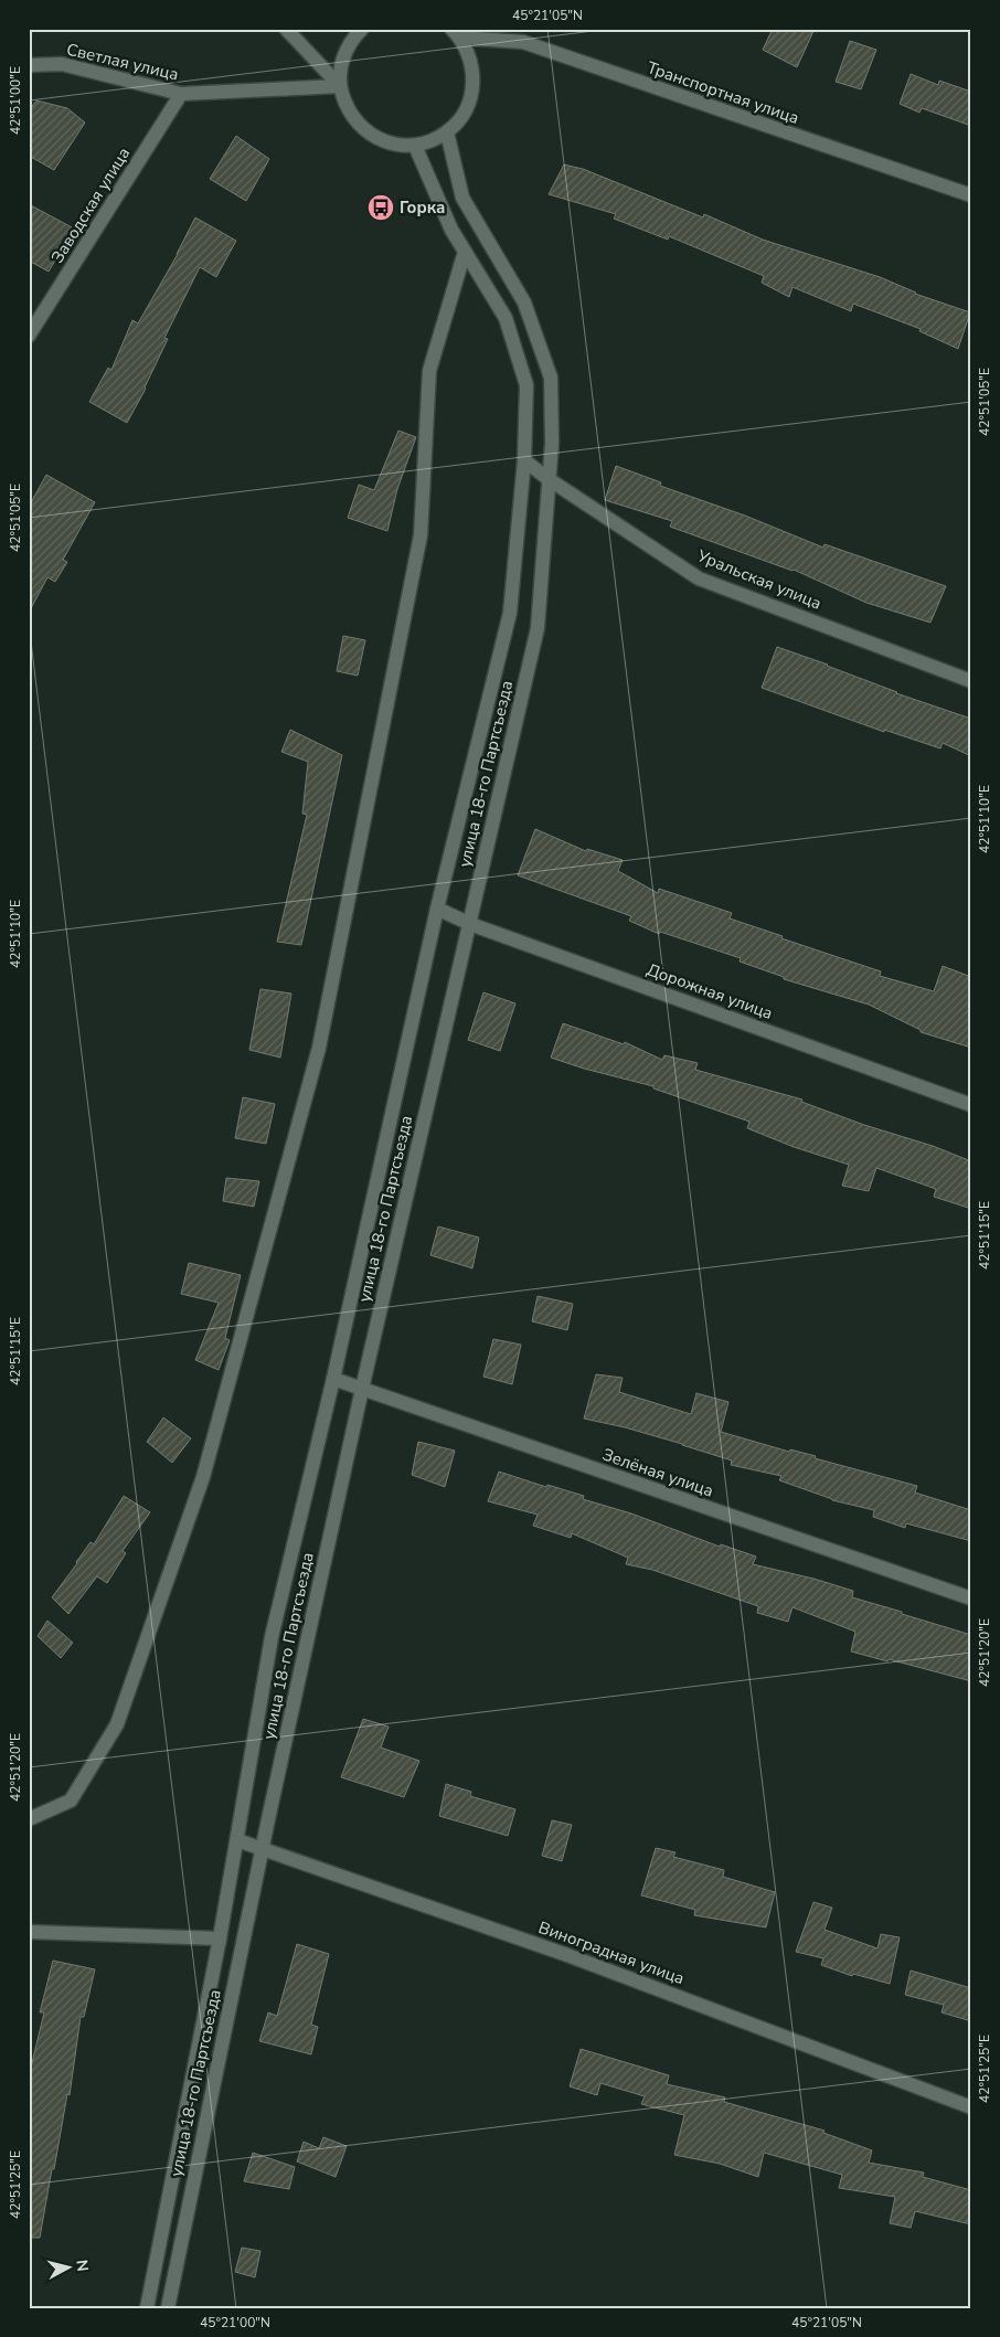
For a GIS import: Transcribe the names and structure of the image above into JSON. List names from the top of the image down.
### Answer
{
  "streets": {
    "street": [
      "Светлая улица",
      "Транспортная улица",
      "Заводская улица",
      "Уральская улица",
      "улица 18-го Партсъезда",
      "Дорожная улица",
      "Зелёная улица",
      "Виноградная улица"
    ]
  },
  "crossings": [
    ["Светлая улица", "Заводская улица"],
    ["Уральская улица", "улица 18-го Партсъезда"],
    ["улица 18-го Партсъезда", "Дорожная улица"],
    ["улица 18-го Партсъезда", "Зелёная улица"],
    ["улица 18-го Партсъезда", "Виноградная улица"]
  ],
  "places": {
    "bus stop": ["Горка"]
  },
  "north": "right",
  "coordinates": [
    "45°21'05\"N",
    "42°51'00\"E",
    "42°51'05\"E",
    "42°51'10\"E",
    "42°51'15\"E",
    "42°51'20\"E",
    "42°51'25\"E",
    "45°21'00\"N"
  ]
}
